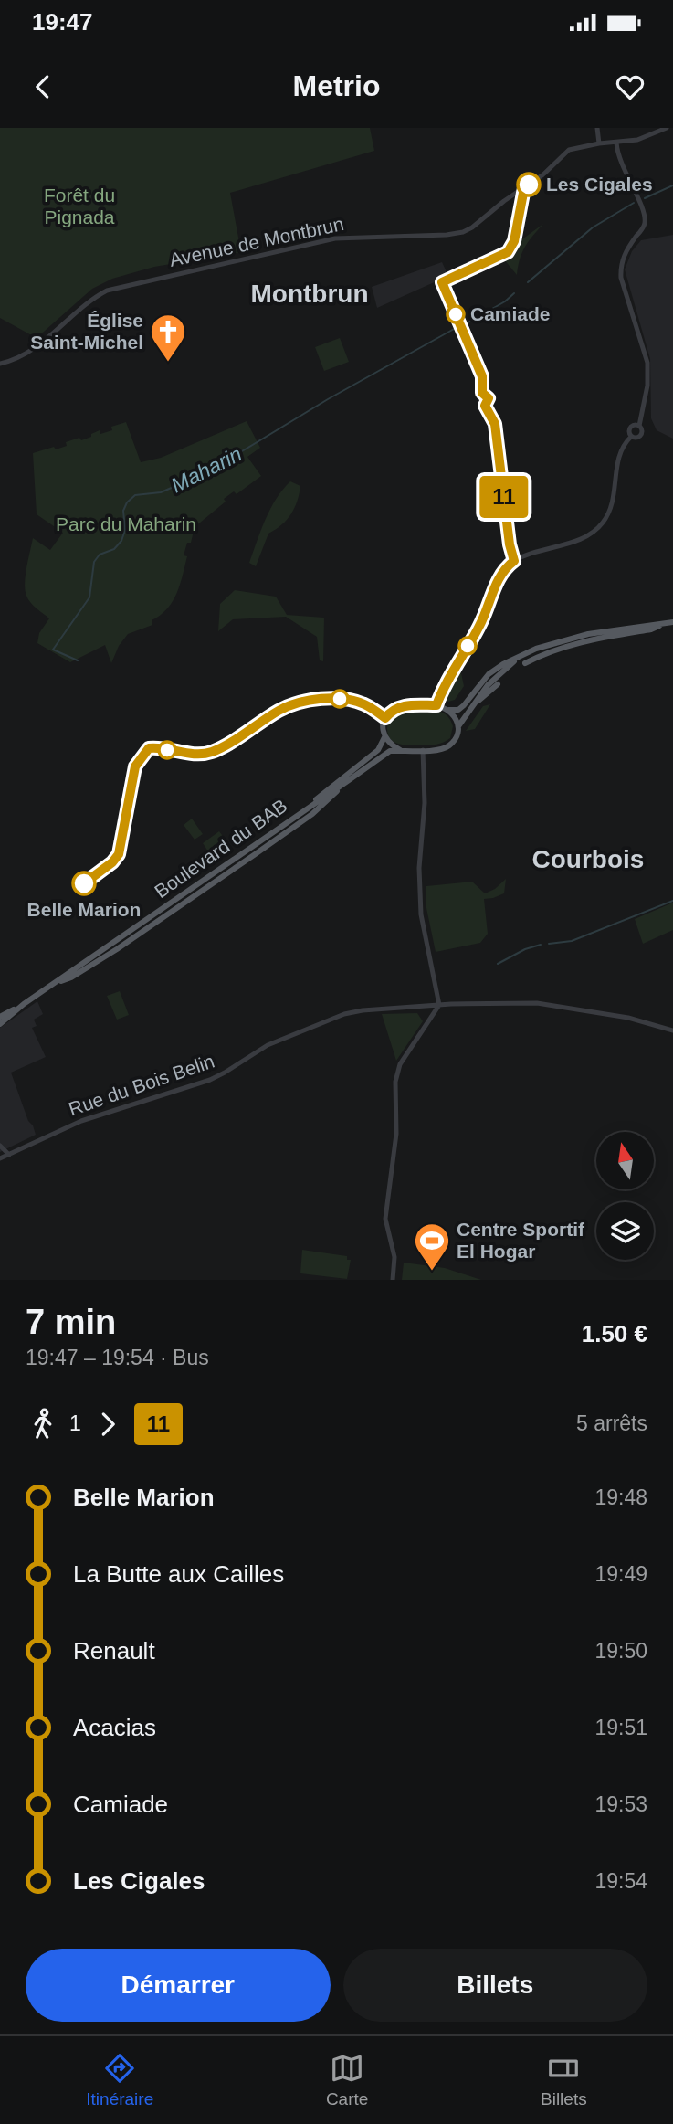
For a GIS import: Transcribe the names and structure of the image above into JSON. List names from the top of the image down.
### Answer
{
  "streets": {
    "main road": ["Boulevard du BAB"],
    "street": ["Avenue de Montbrun", "Rue du Bois Belin"]
  },
  "districts": ["Montbrun", "Courbois"],
  "water": ["Maharin"],
  "parks": ["Forêt du Pignada", "Parc du Maharin"],
  "places": {
    "other": ["Les Cigales", "Camiade", "Belle Marion"],
    "church": ["Église Saint-Michel"],
    "sports": ["Centre Sportif El Hogar"]
  },
  "lines": ["bus line 11"],
  "north": "top",
  "page": {
    "status": "19:47",
    "header": "Metrio",
    "on_map": "11",
    "heading": ["7 min", "19:47 – 19:54 · Bus", "1.50 €"],
    "legs": ["1", "11", "5 arrêts"],
    "list": [
      {
        "name": "Belle Marion",
        "value": "19:48"
      },
      {
        "name": "La Butte aux Cailles",
        "value": "19:49"
      },
      {
        "name": "Renault",
        "value": "19:50"
      },
      {
        "name": "Acacias",
        "value": "19:51"
      },
      {
        "name": "Camiade",
        "value": "19:53"
      },
      {
        "name": "Les Cigales",
        "value": "19:54"
      }
    ],
    "buttons": ["Démarrer", "Billets"],
    "tabs": ["Itinéraire", "Carte", "Billets"]
  }
}
